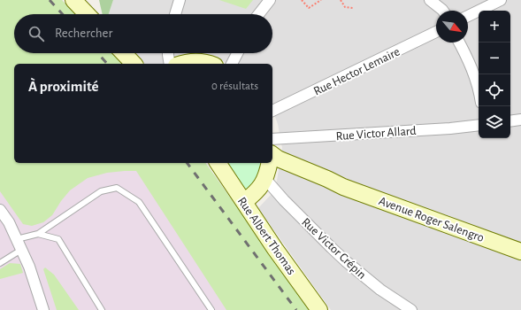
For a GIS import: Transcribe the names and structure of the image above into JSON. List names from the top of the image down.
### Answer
{
  "streets": {
    "street": [
      "Rue Hector Lemaire",
      "Rue Victor Allard",
      "Avenue Roger Salengro",
      "Rue Albert Thomas",
      "Rue Victor Crépin"
    ]
  },
  "crossings": [
    ["Avenue Roger Salengro", "Rue Victor Crépin"]
  ],
  "north": "bottom right",
  "page": {
    "map_buttons": ["+", "−"],
    "search": "Rechercher",
    "heading": ["À proximité", "0 résultats"]
  }
}
